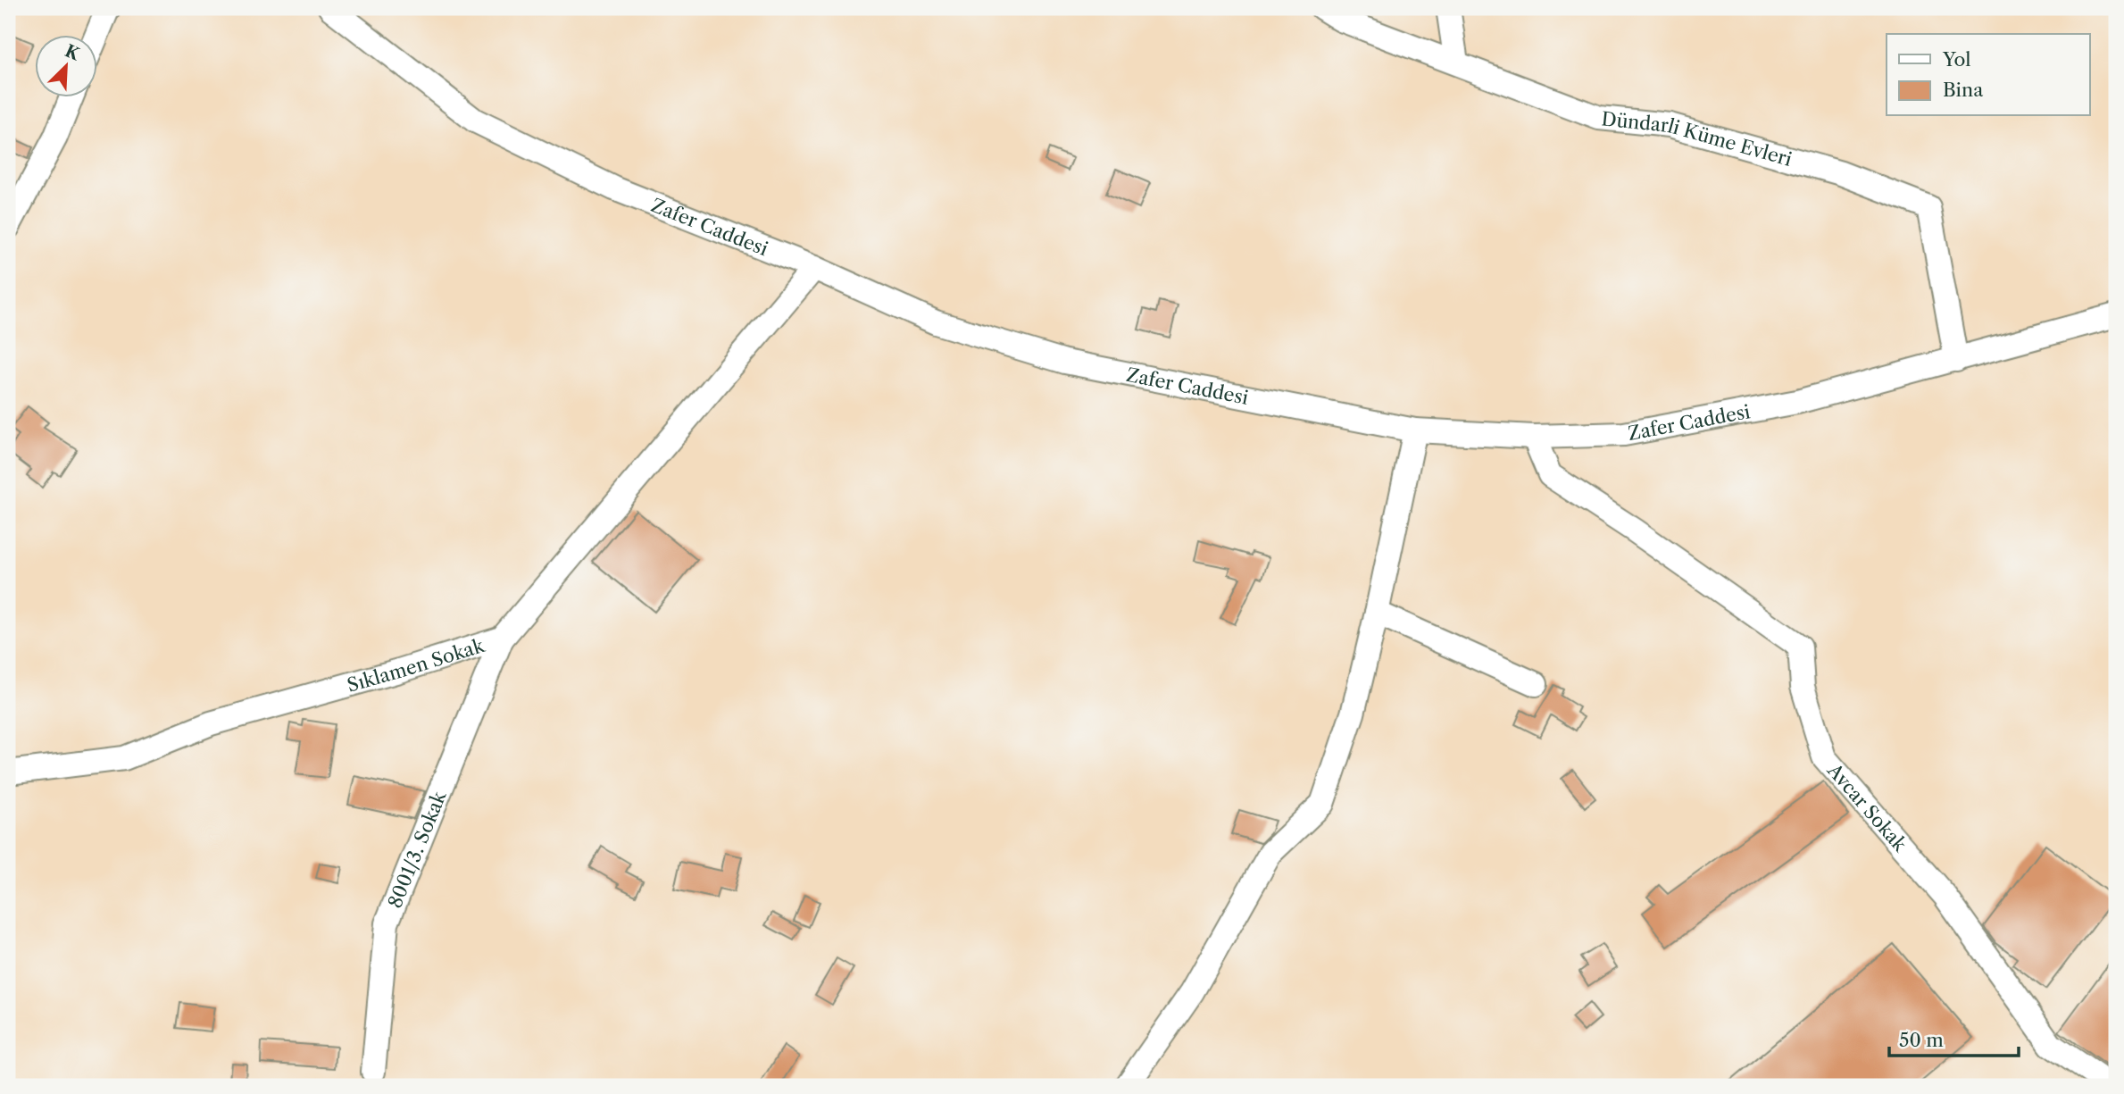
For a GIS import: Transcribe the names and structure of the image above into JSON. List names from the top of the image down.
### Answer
{
  "streets": {
    "street": [
      "Dündarli Küme Evleri",
      "Zafer Caddesi",
      "Sıklamen Sokak",
      "Avcar Sokak",
      "8001/3. Sokak"
    ]
  },
  "crossings": [
    ["Dündarli Küme Evleri", "Zafer Caddesi"],
    ["Zafer Caddesi", "Sıklamen Sokak"],
    ["Zafer Caddesi", "Avcar Sokak"],
    ["Sıklamen Sokak", "8001/3. Sokak"]
  ],
  "legend": ["Yol", "Bina"],
  "scale_bar": "50 m",
  "north": "top right"
}
